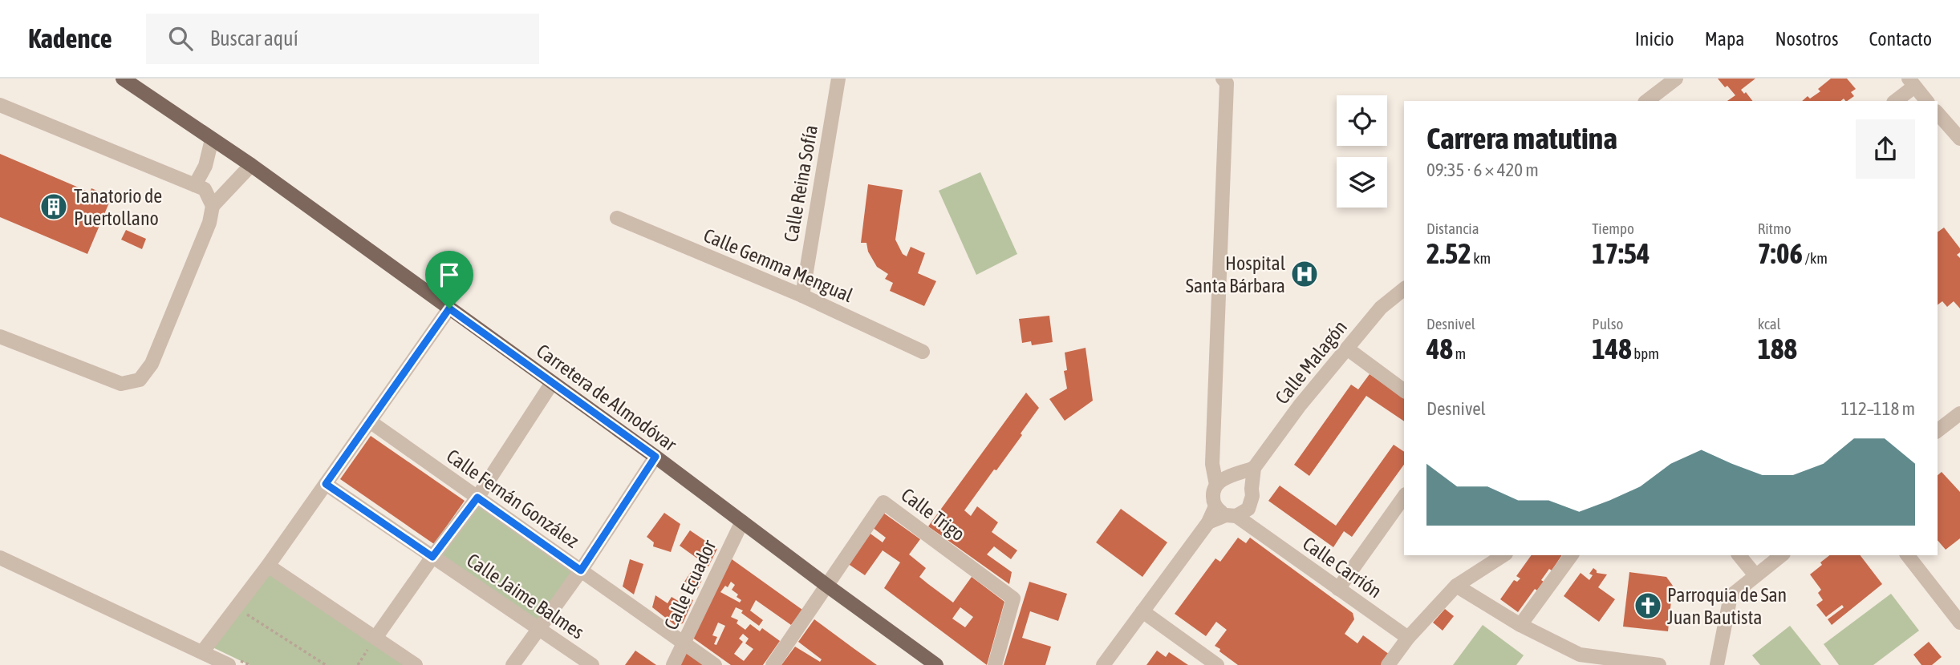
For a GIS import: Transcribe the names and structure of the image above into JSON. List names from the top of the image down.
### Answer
{
  "streets": {
    "main road": ["Carretera de Almodóvar"],
    "street": [
      "Calle Reina Sofía",
      "Calle Gemma Mengual",
      "Calle Malagón",
      "Calle Fernán González",
      "Calle Trigo",
      "Calle Carrión",
      "Calle Ecuador",
      "Calle Jaime Balmes"
    ]
  },
  "crossings": [
    ["Calle Reina Sofía", "Calle Gemma Mengual"],
    ["Calle Malagón", "Calle Carrión"],
    ["Carretera de Almodóvar", "Calle Trigo"],
    ["Carretera de Almodóvar", "Calle Ecuador"],
    ["Calle Fernán González", "Calle Ecuador"]
  ],
  "places": {
    "building": ["Tanatorio de Puertollano"],
    "hospital": ["Hospital Santa Bárbara"],
    "church": ["Parroquia de San Juan Bautista"]
  },
  "page": {
    "header": "Kadence",
    "search": "Buscar aquí",
    "nav": [
      "Inicio",
      "Mapa",
      "Nosotros",
      "Contacto"
    ],
    "heading": ["Carrera matutina", "09:35 · 6 × 420 m"],
    "stats": [
      ["Distancia", "2.52 km"],
      ["Tiempo", "17:54"],
      ["Ritmo", "7:06 /km"],
      ["Desnivel", "48 m"],
      ["Pulso", "148 bpm"],
      ["kcal", "188"]
    ],
    "chart": ["Desnivel", "112–118 m"]
  }
}
